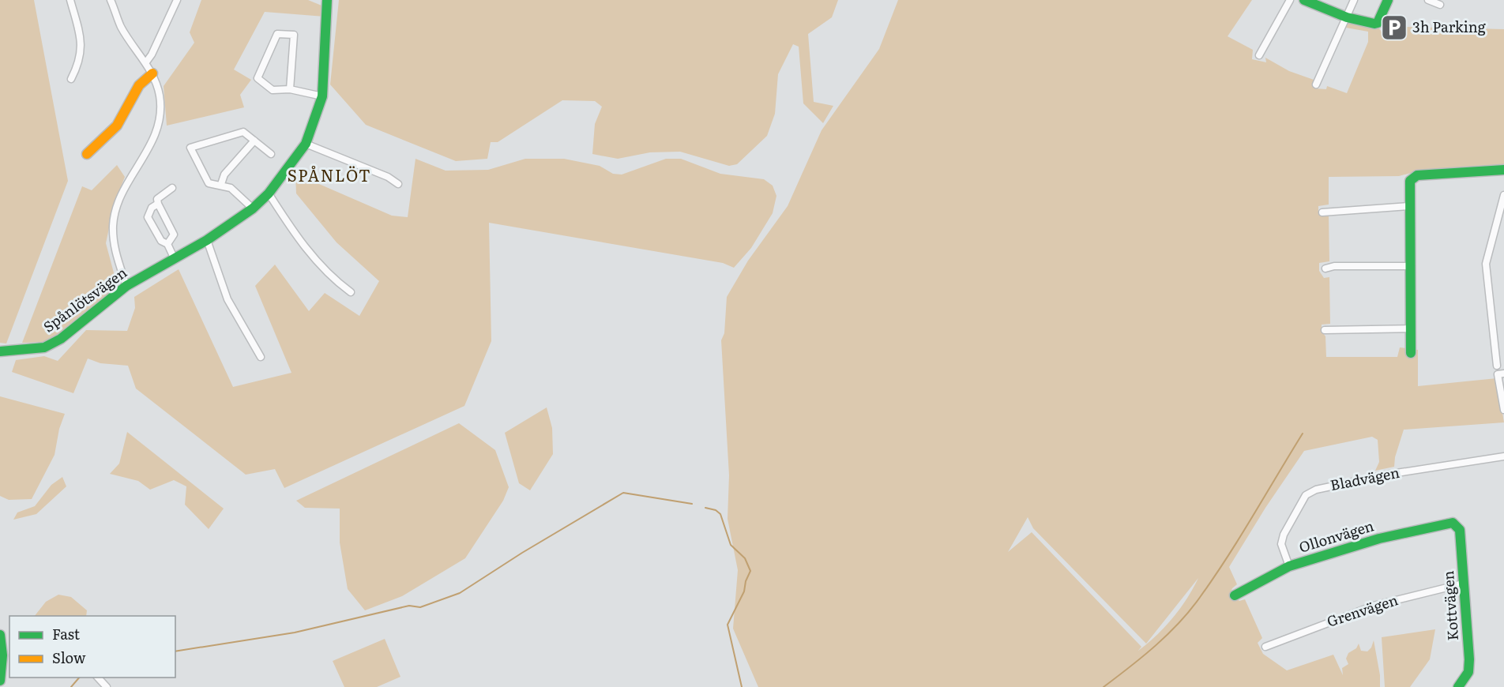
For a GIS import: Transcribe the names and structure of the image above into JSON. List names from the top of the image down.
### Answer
{
  "streets": {
    "street": [
      "Spånlötsvägen",
      "Bladvägen",
      "Ollonvägen",
      "Kottvägen",
      "Grenvägen"
    ]
  },
  "crossings": [
    ["Bladvägen", "Ollonvägen"],
    ["Ollonvägen", "Kottvägen"],
    ["Kottvägen", "Grenvägen"]
  ],
  "districts": ["SPÅNLÖT"],
  "places": {
    "parking": ["3h Parking"]
  },
  "legend": ["Fast", "Slow"]
}
